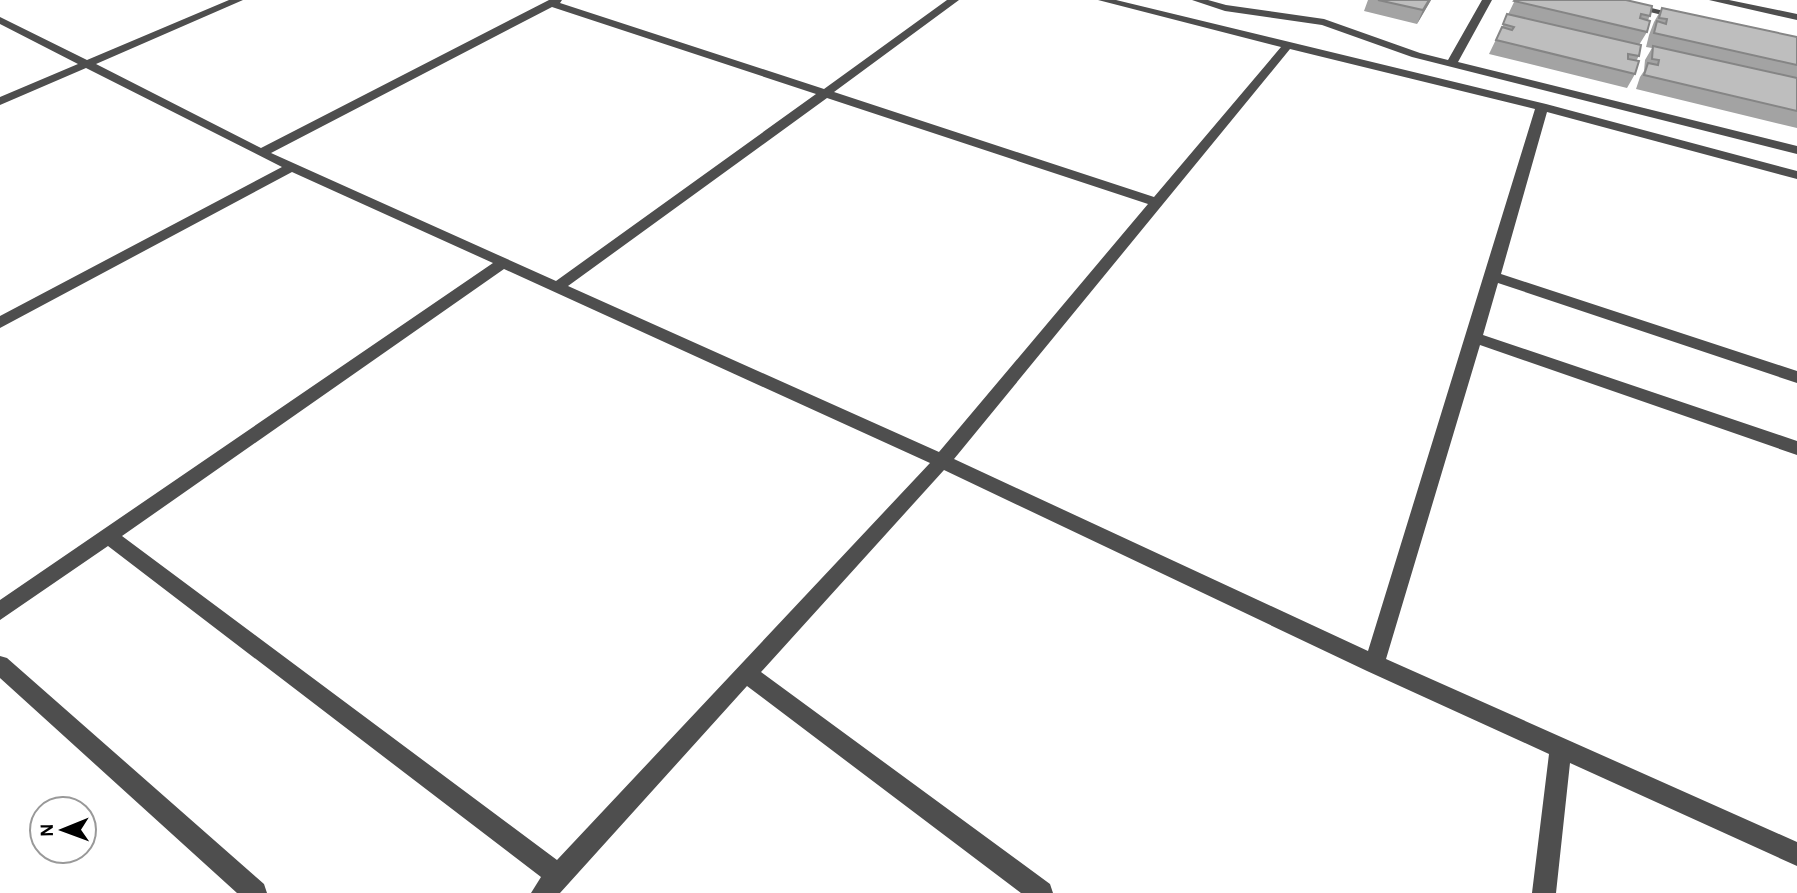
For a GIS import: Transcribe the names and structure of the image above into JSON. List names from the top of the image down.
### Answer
{
  "north": "left"
}
